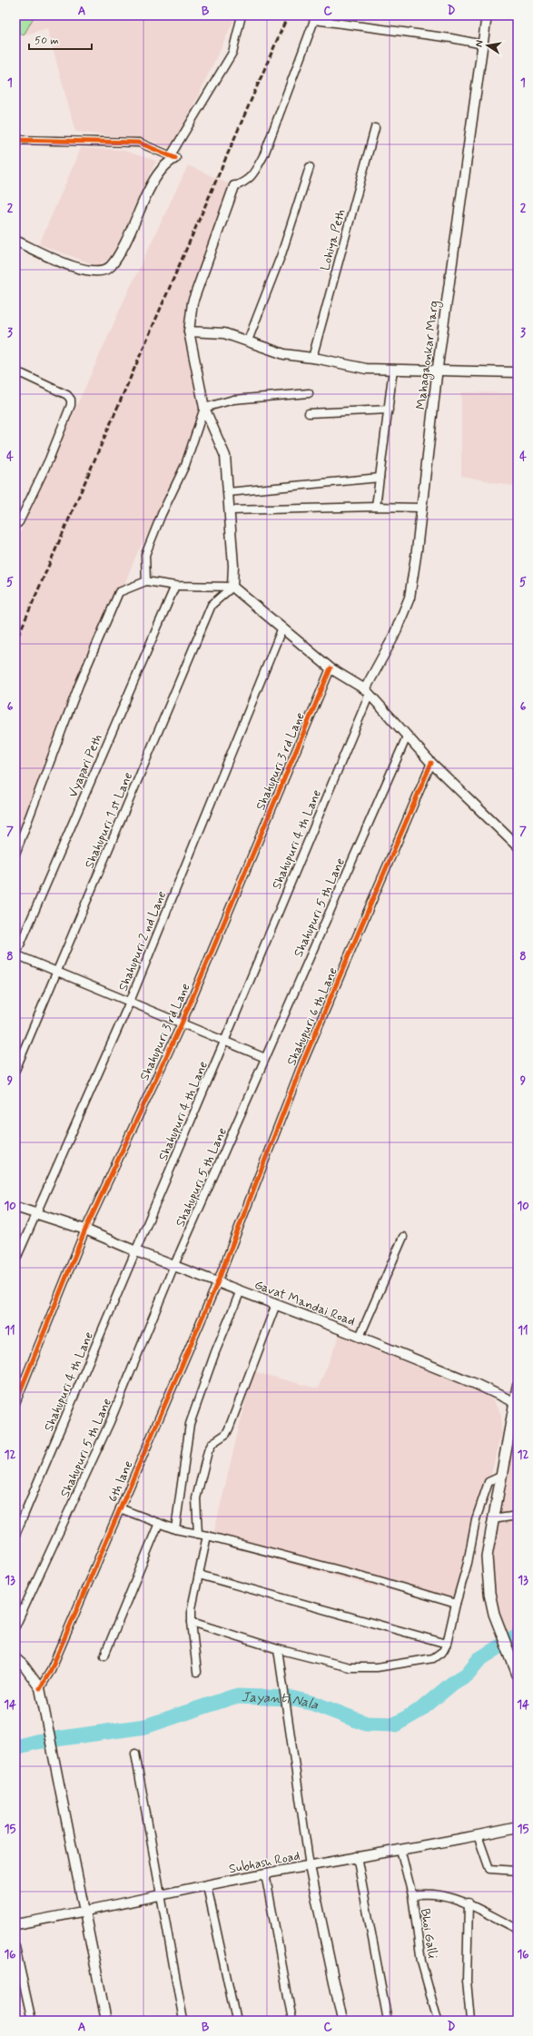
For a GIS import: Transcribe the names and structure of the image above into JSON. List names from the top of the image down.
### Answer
{
  "streets": {
    "street": [
      "Lohiya Peth",
      "Mahagaonkar Marg",
      "Shahupuri 3 rd Lane",
      "Vyapari Peth",
      "Shahupuri 1 st Lane",
      "Shahupuri 4 th Lane",
      "Shahupuri 5 th Lane",
      "Shahupuri 2 nd Lane",
      "Shahupuri 6 th Lane",
      "Gavat Mandai Road",
      "6th lane",
      "Subhash Road",
      "Bhoi Galli"
    ]
  },
  "crossings": [
    ["Mahagaonkar Marg", "Shahupuri 4 th Lane"],
    ["Shahupuri 3 rd Lane", "Gavat Mandai Road"],
    ["Shahupuri 4 th Lane", "Gavat Mandai Road"],
    ["Shahupuri 5 th Lane", "Gavat Mandai Road"],
    ["Shahupuri 2 nd Lane", "Gavat Mandai Road"],
    ["Shahupuri 6 th Lane", "Gavat Mandai Road"],
    ["Shahupuri 6 th Lane", "6th lane"],
    ["Gavat Mandai Road", "6th lane"],
    ["Subhash Road", "Bhoi Galli"]
  ],
  "water": ["Jayanti Nala"],
  "scale_bar": "50 m",
  "north": "left",
  "grid": {
    "columns": [
      "A",
      "B",
      "C",
      "D"
    ],
    "rows": [
      "1",
      "2",
      "3",
      "4",
      "5",
      "6",
      "7",
      "8",
      "9",
      "10",
      "11",
      "12",
      "13",
      "14",
      "15",
      "16"
    ]
  }
}
